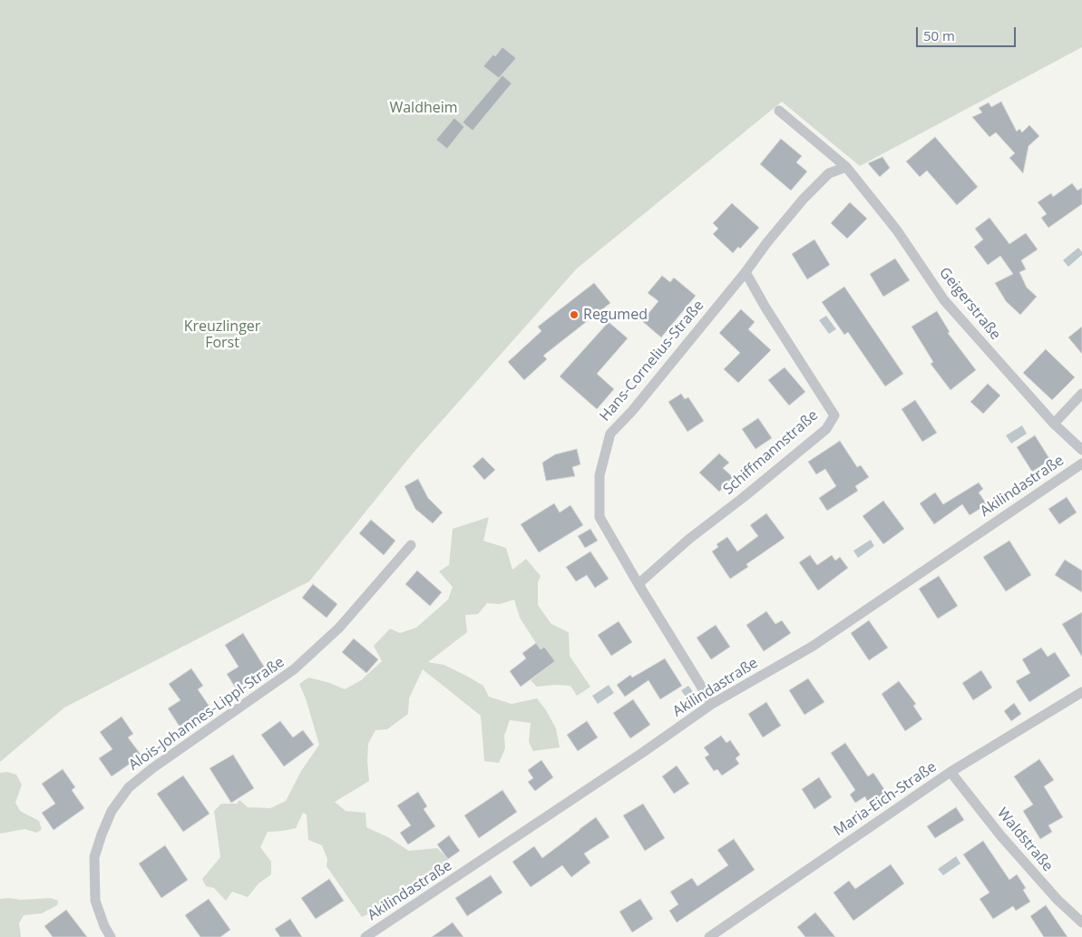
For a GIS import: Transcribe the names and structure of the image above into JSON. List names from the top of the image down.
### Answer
{
  "streets": {
    "street": [
      "Geigerstraße",
      "Hans-Cornelius-Straße",
      "Schiffmannstraße",
      "Akilindastraße",
      "Alois-Johannes-Lippl-Straße",
      "Maria-Eich-Straße",
      "Waldstraße"
    ]
  },
  "crossings": [
    ["Geigerstraße", "Hans-Cornelius-Straße"],
    ["Hans-Cornelius-Straße", "Schiffmannstraße"],
    ["Hans-Cornelius-Straße", "Akilindastraße"],
    ["Maria-Eich-Straße", "Waldstraße"]
  ],
  "parks": ["Waldheim", "Kreuzlinger Forst"],
  "places": ["Regumed"],
  "scale_bar": "50 m"
}
